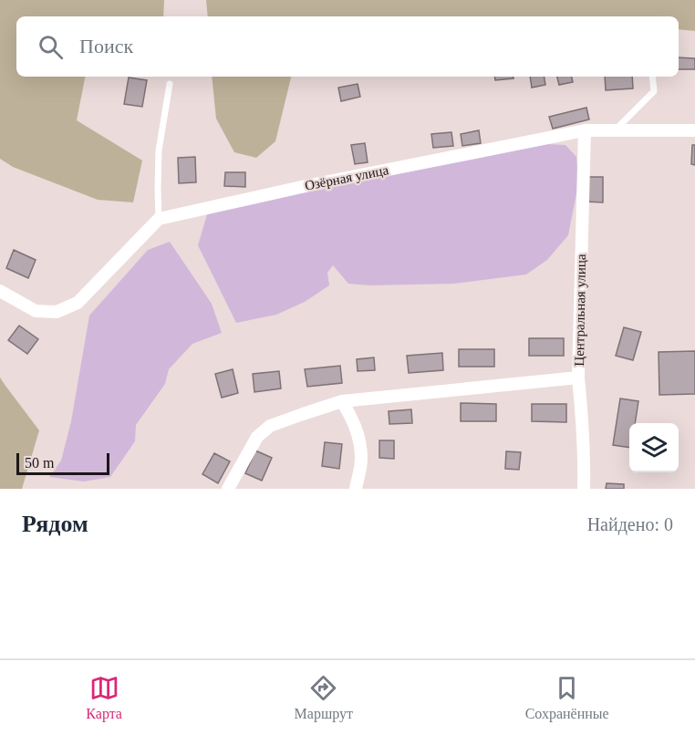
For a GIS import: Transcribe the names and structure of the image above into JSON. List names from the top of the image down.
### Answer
{
  "streets": {
    "street": ["Озёрная улица", "Центральная улица"]
  },
  "crossings": [
    ["Озёрная улица", "Центральная улица"]
  ],
  "scale_bar": "50 m",
  "page": {
    "search": "Поиск",
    "scale": "50 m",
    "heading": ["Рядом", "Найдено: 0"],
    "nav": ["Карта", "Маршрут", "Сохранённые"]
  }
}
